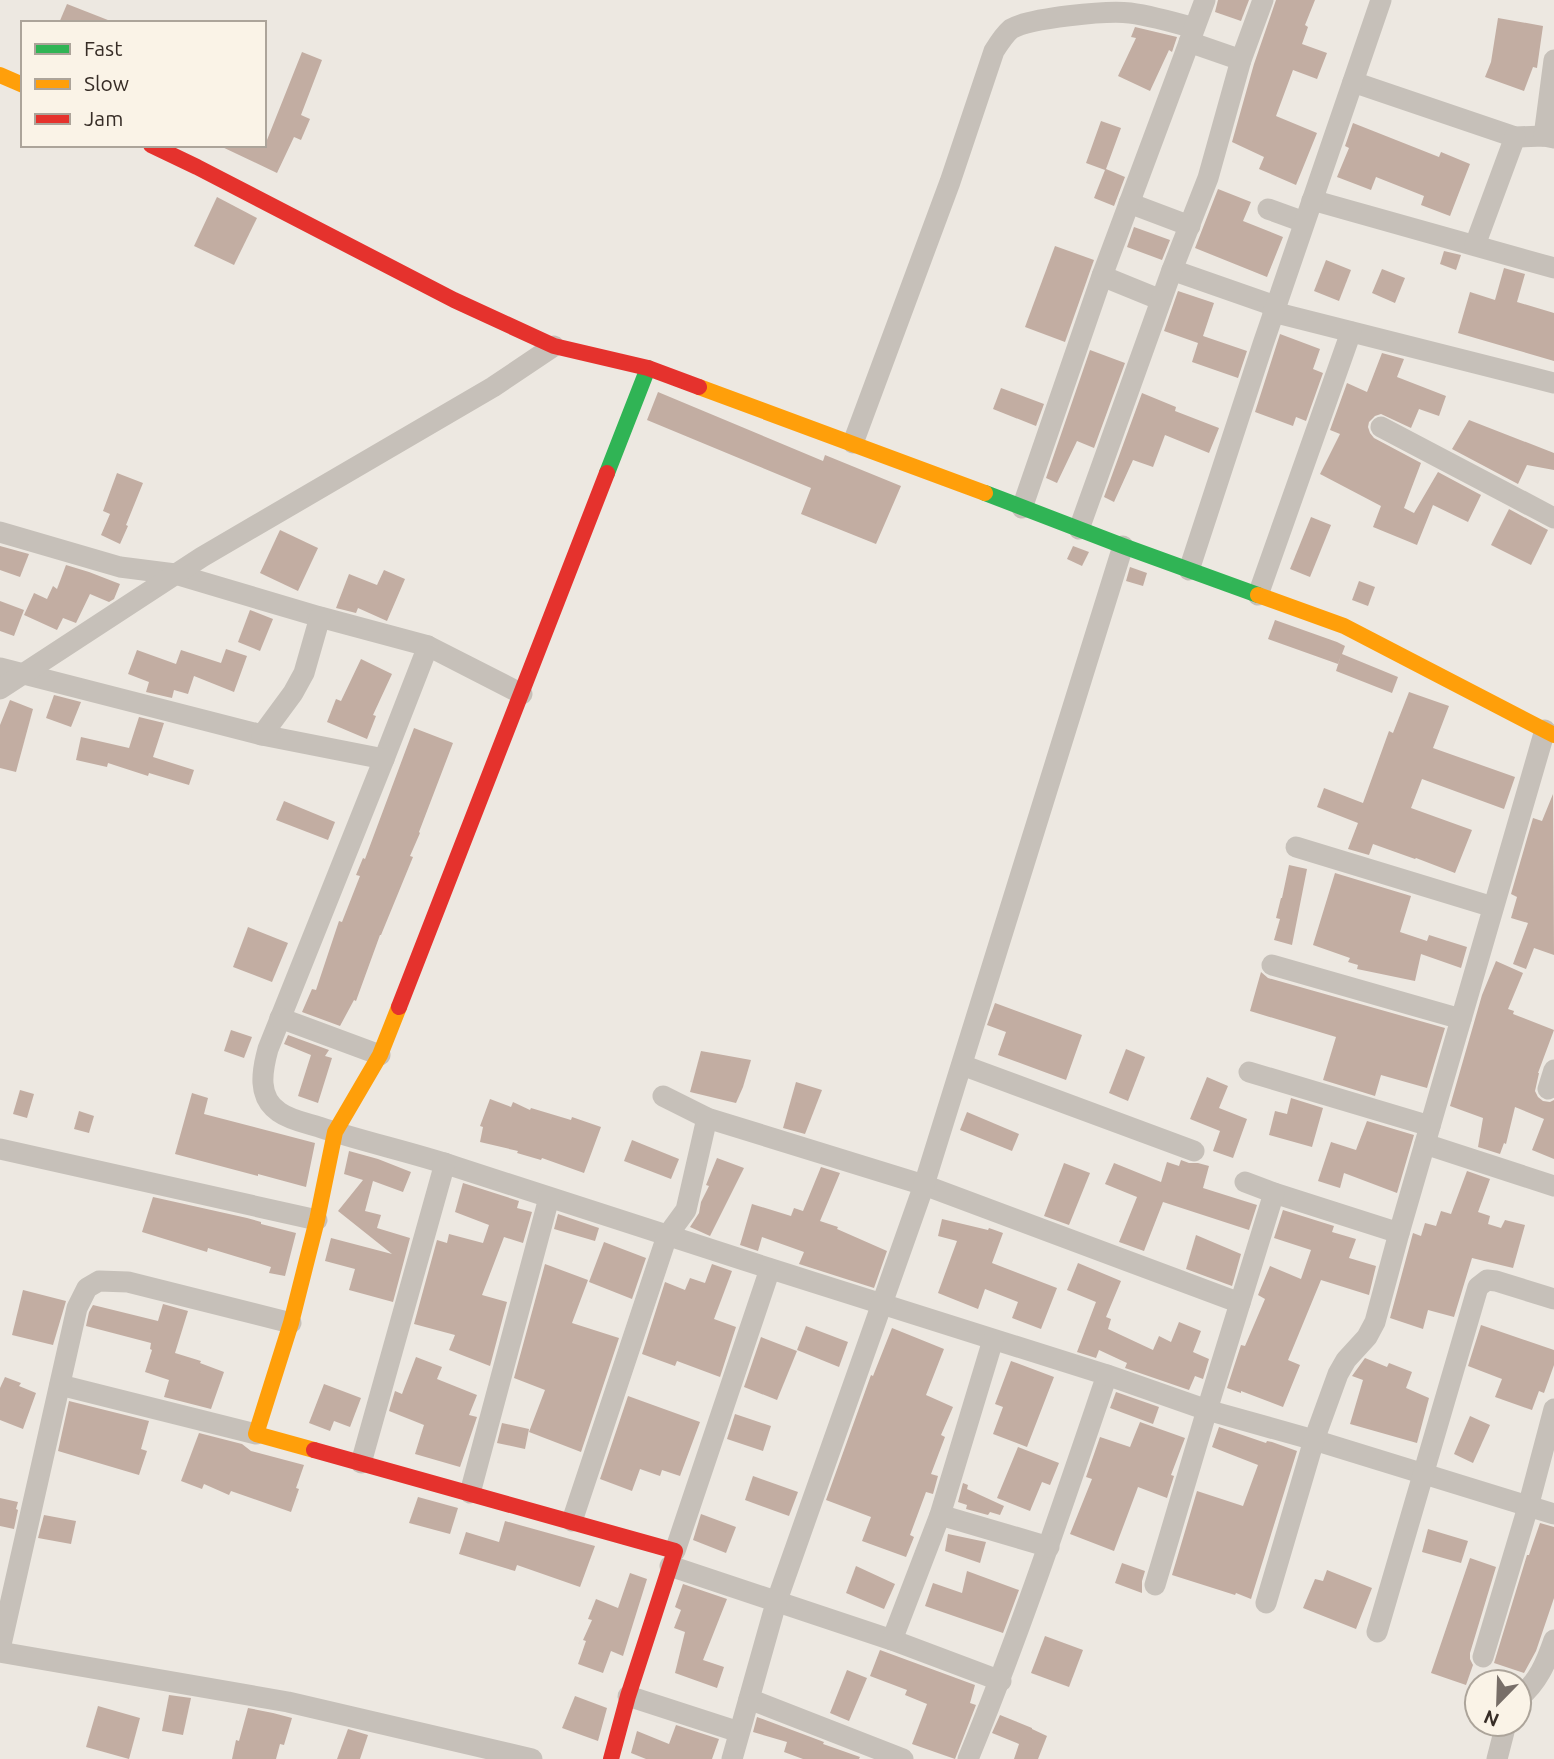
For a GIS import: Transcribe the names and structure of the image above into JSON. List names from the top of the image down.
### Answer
{
  "legend": ["Fast", "Slow", "Jam"],
  "north": "bottom left"
}
